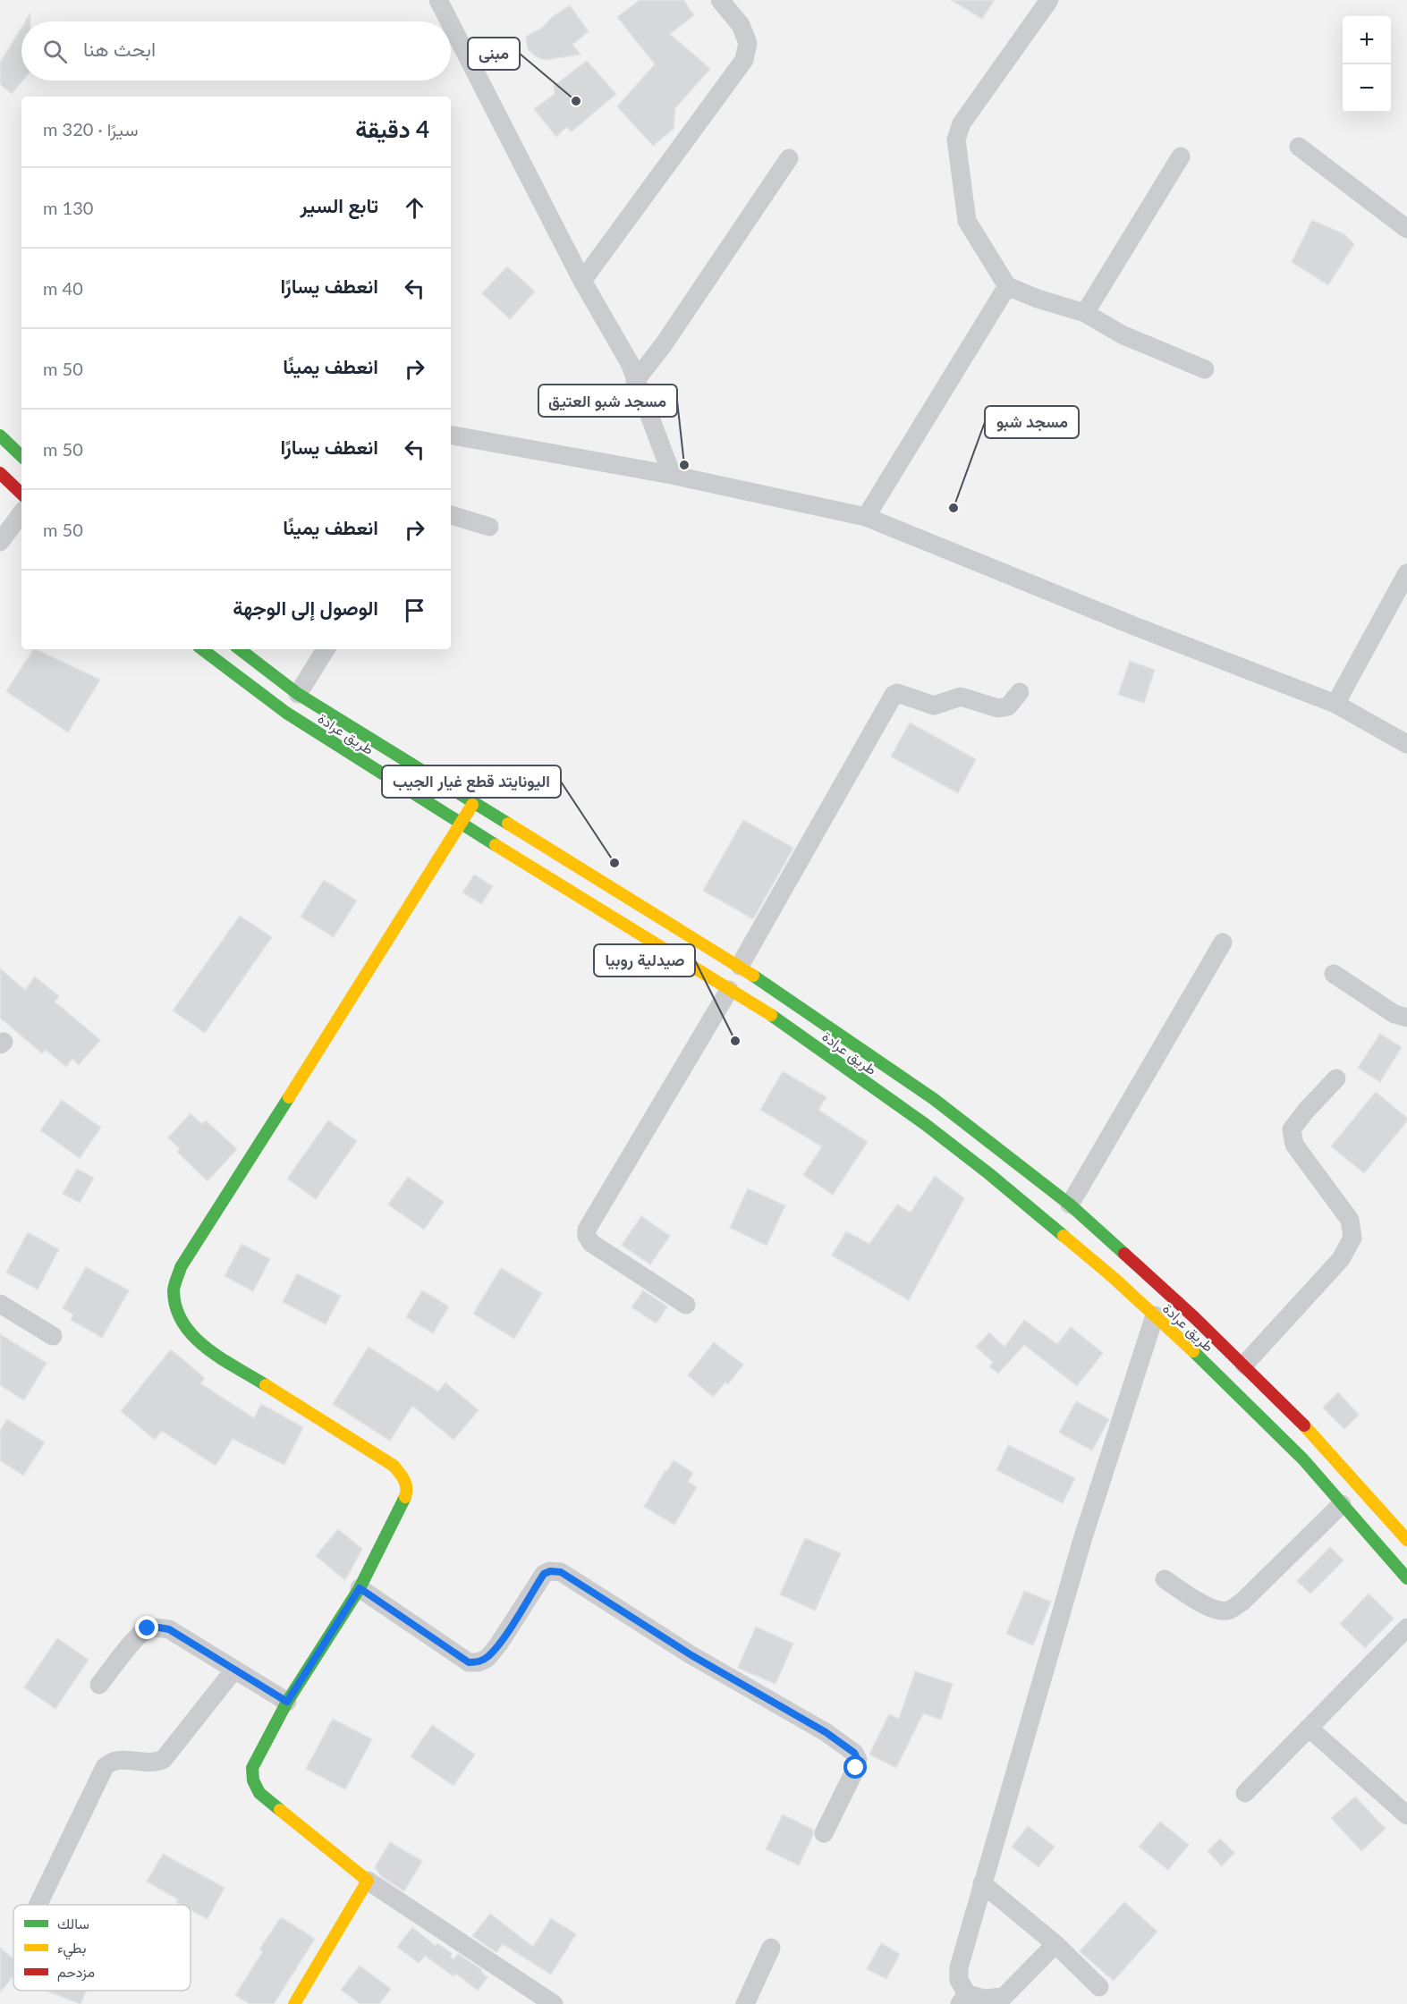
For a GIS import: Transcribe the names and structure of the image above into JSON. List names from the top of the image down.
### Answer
{
  "streets": {
    "main road": ["طريق عرادة"]
  },
  "places": [
    "مبنى",
    "مسجد شبو العتيق",
    "مسجد شبو",
    "اليونايتد قطع غيار الجيب",
    "صيدلية روبيا"
  ],
  "legend": ["سالك", "بطيء", "مزدحم"],
  "page": {
    "map_buttons": ["+", "−"],
    "search": "ابحث هنا",
    "heading": ["4 دقيقة", "سيرًا · 320 m"],
    "list": [
      ["تابع السير", "130 m"],
      ["انعطف يسارًا", "40 m"],
      ["انعطف يمينًا", "50 m"],
      ["انعطف يسارًا", "50 m"],
      ["انعطف يمينًا", "50 m"],
      "الوصول إلى الوجهة"
    ]
  }
}
